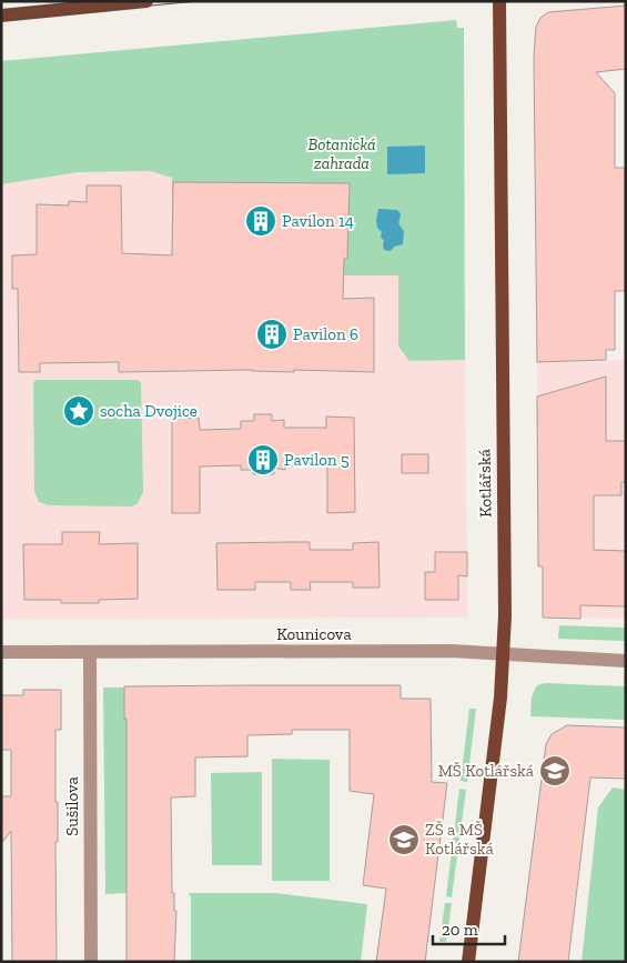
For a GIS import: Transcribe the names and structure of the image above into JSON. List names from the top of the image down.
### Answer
{
  "streets": {
    "main road": ["Kotlářská"],
    "street": ["Kounicova", "Sušilova"]
  },
  "crossings": [
    ["Kotlářská", "Kounicova"],
    ["Kounicova", "Sušilova"]
  ],
  "parks": ["Botanická zahrada"],
  "places": {
    "building": ["Pavilon 14", "Pavilon 6", "Pavilon 5"],
    "place": ["socha Dvojice"],
    "school or university": ["MŠ Kotlářská", "ZŠ a MŠ Kotlářská"]
  },
  "scale_bar": "20 m"
}
